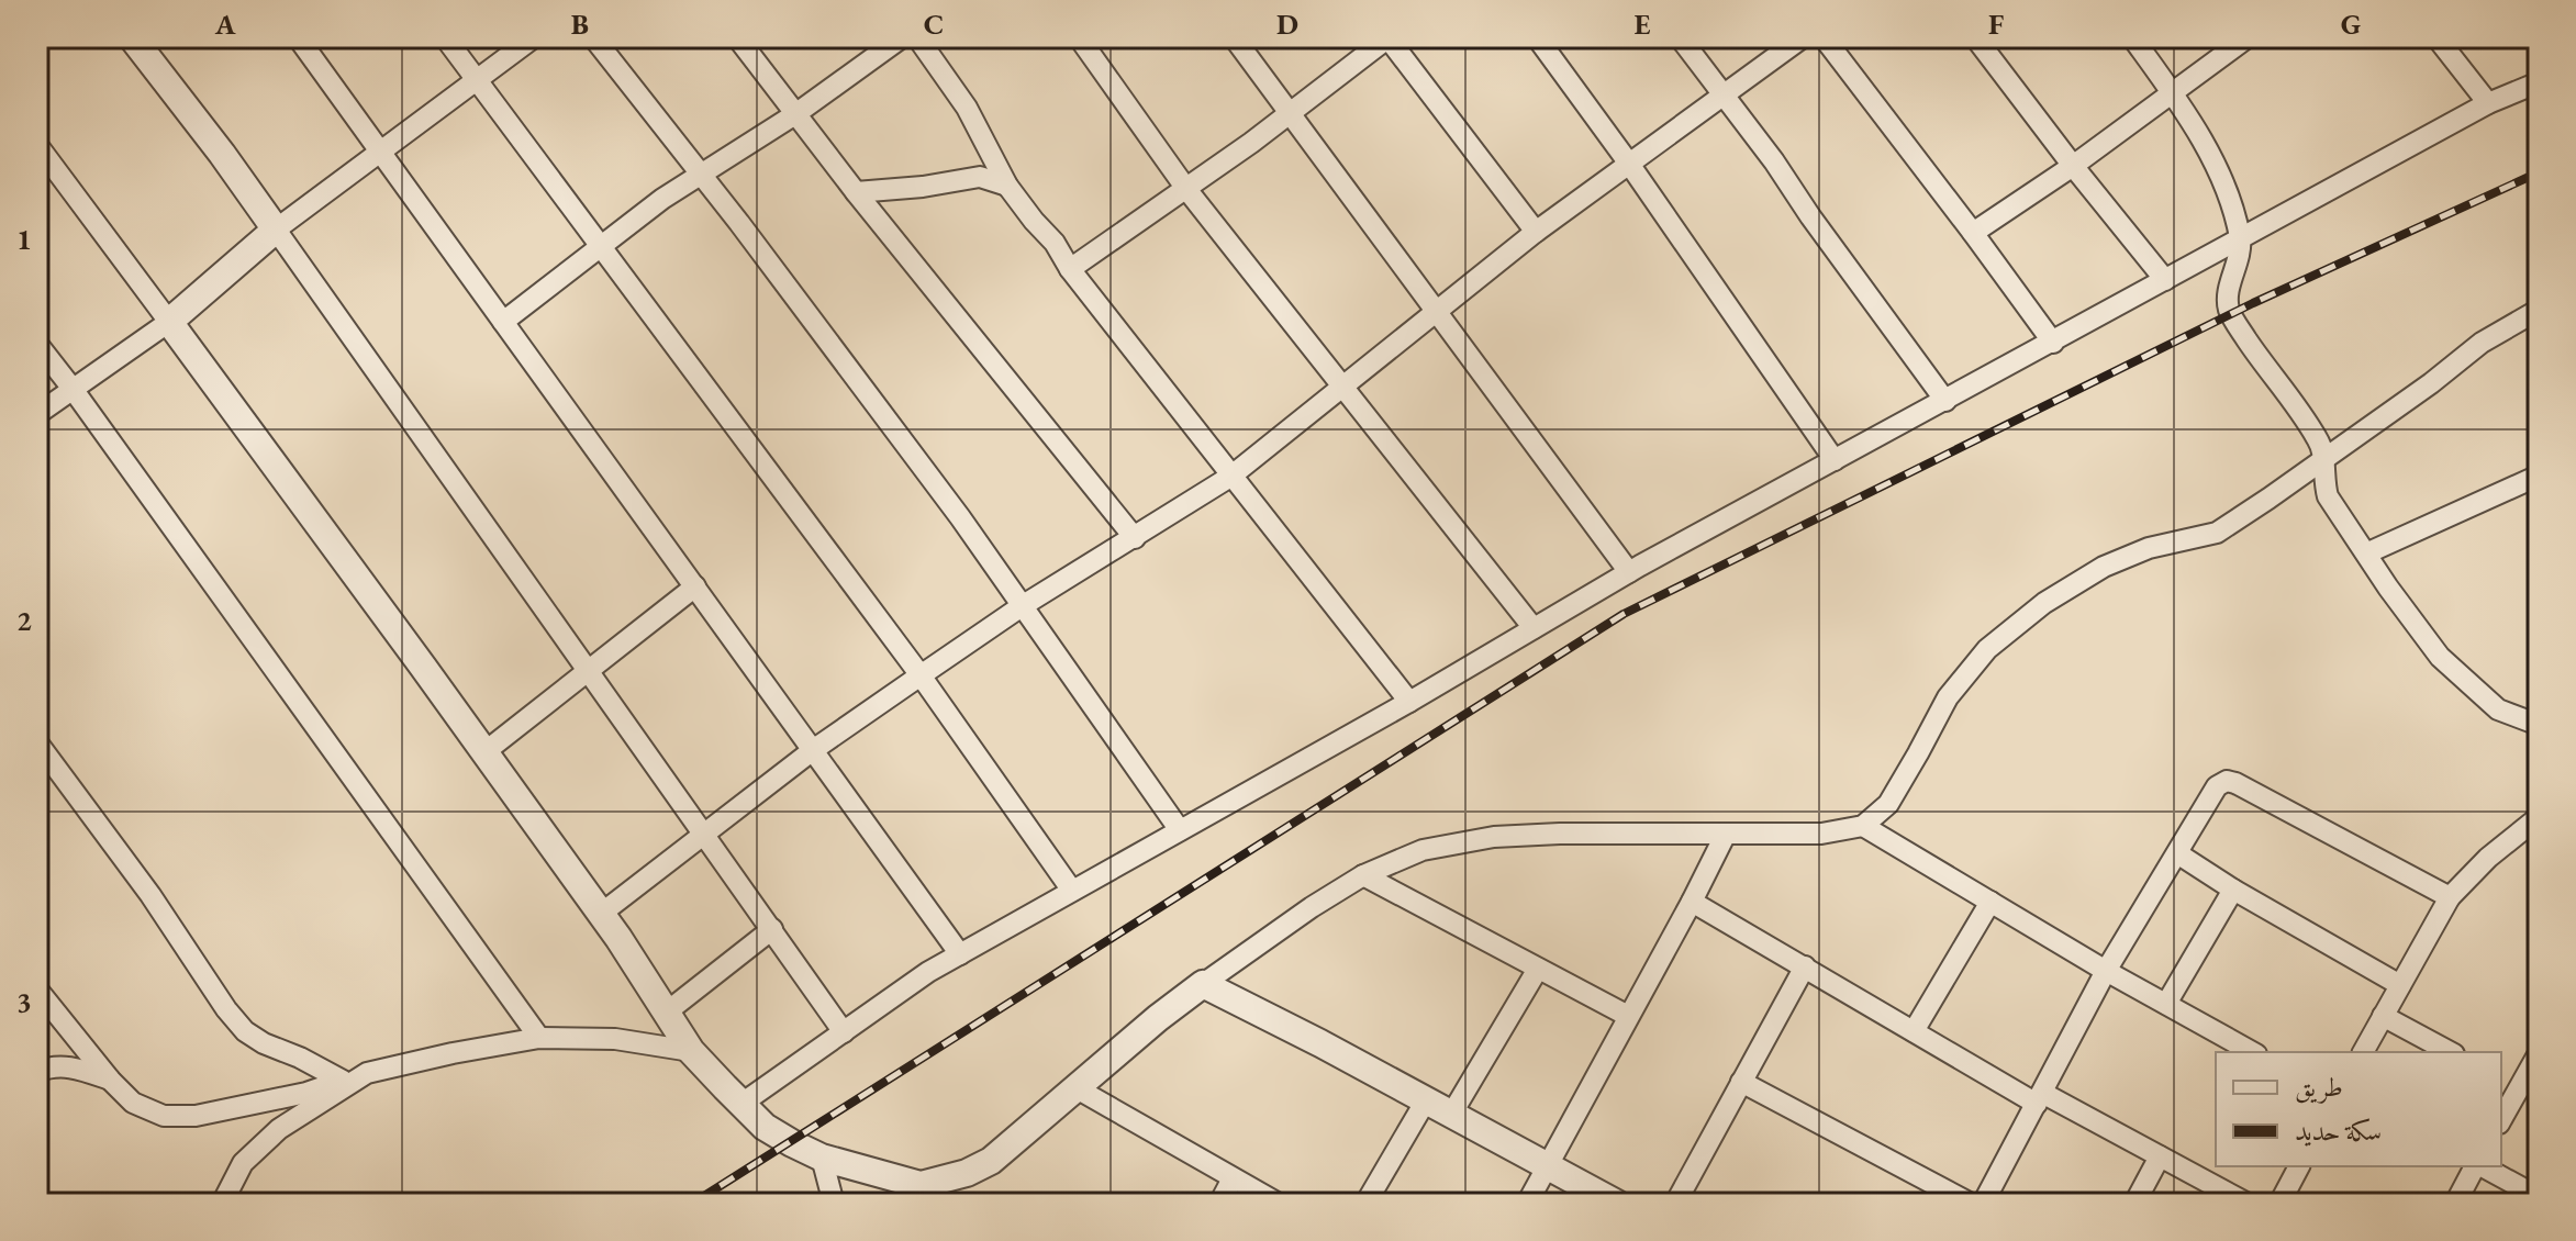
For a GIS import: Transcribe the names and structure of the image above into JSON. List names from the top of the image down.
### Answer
{
  "legend": ["طريق", "سكة حديد"],
  "grid": {
    "columns": [
      "A",
      "B",
      "C",
      "D",
      "E",
      "F",
      "G"
    ],
    "rows": ["1", "2", "3"]
  }
}
